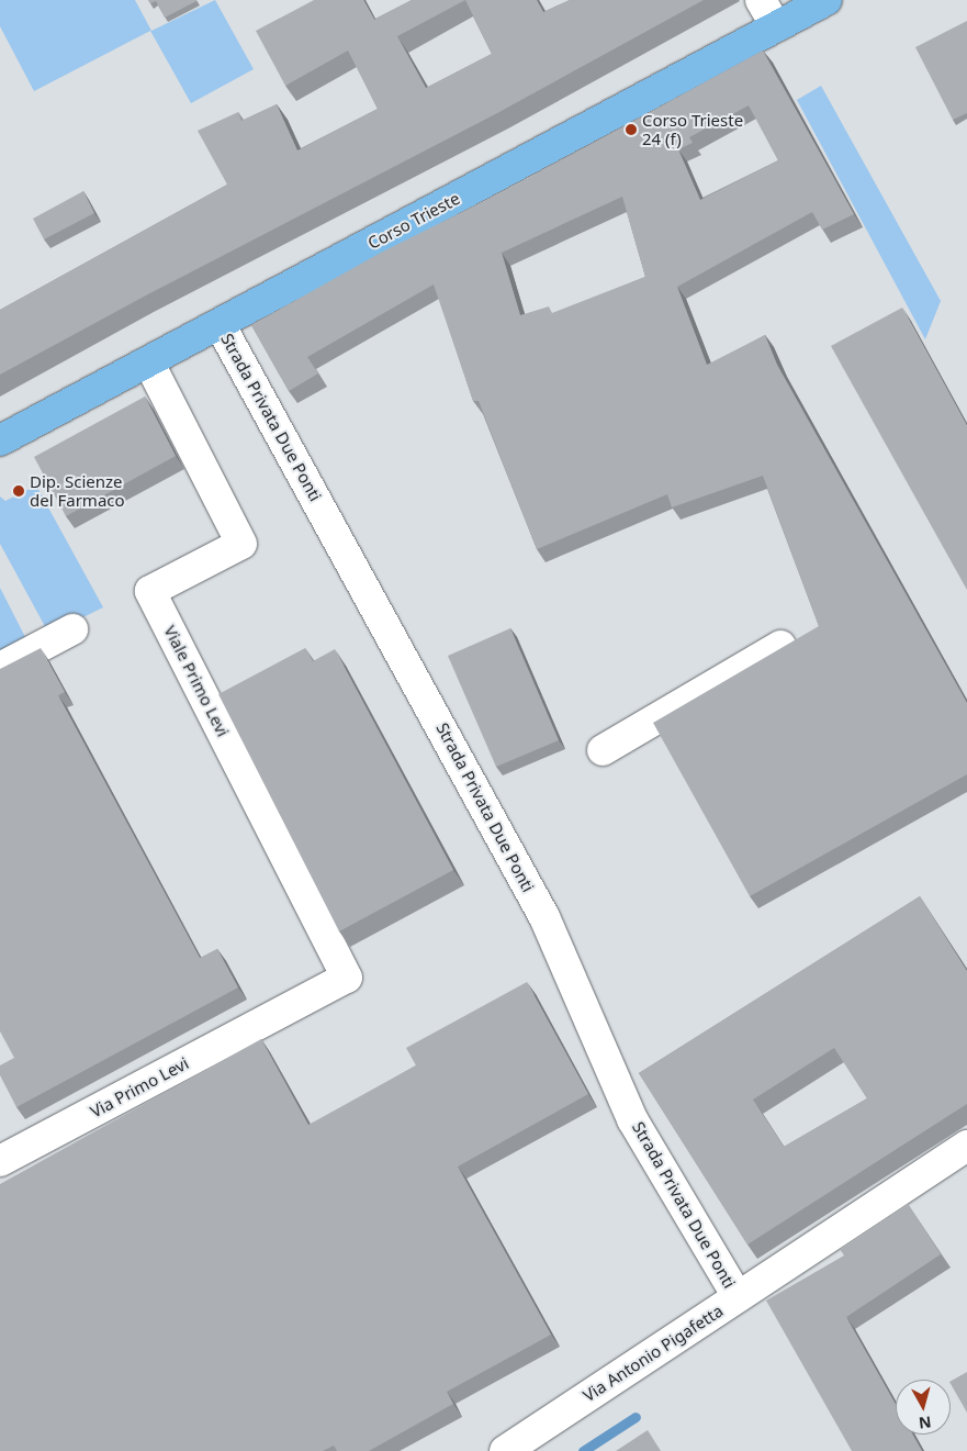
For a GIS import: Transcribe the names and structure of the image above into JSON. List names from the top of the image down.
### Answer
{
  "streets": {
    "main road": ["Corso Trieste"],
    "street": [
      "Strada Privata Due Ponti",
      "Viale Primo Levi",
      "Via Primo Levi",
      "Via Antonio Pigafetta"
    ]
  },
  "crossings": [
    ["Corso Trieste", "Strada Privata Due Ponti"],
    ["Corso Trieste", "Viale Primo Levi"],
    ["Strada Privata Due Ponti", "Via Antonio Pigafetta"],
    ["Viale Primo Levi", "Via Primo Levi"]
  ],
  "places": ["Corso Trieste 24 (f)", "Dip. Scienze del Farmaco"],
  "north": "bottom"
}
